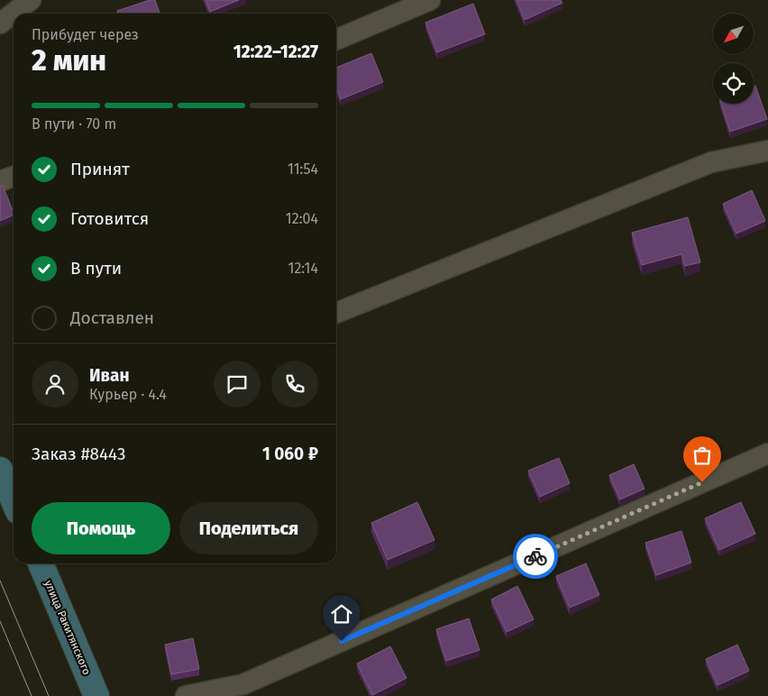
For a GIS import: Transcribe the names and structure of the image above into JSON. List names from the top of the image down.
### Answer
{
  "streets": {
    "main road": ["улица Ракитянского"]
  },
  "north": "bottom left",
  "page": {
    "heading": ["2 мин", "Прибудет через", "12:22–12:27"],
    "panel": [
      "Иван",
      "Курьер · 4.4",
      "Заказ #8443",
      "1 060 ₽"
    ],
    "bar": "В пути · 70 m",
    "list": [
      ["Принят", "11:54"],
      ["Готовится", "12:04"],
      ["В пути", "12:14"],
      "Доставлен"
    ],
    "buttons": ["Помощь", "Поделиться"]
  }
}
